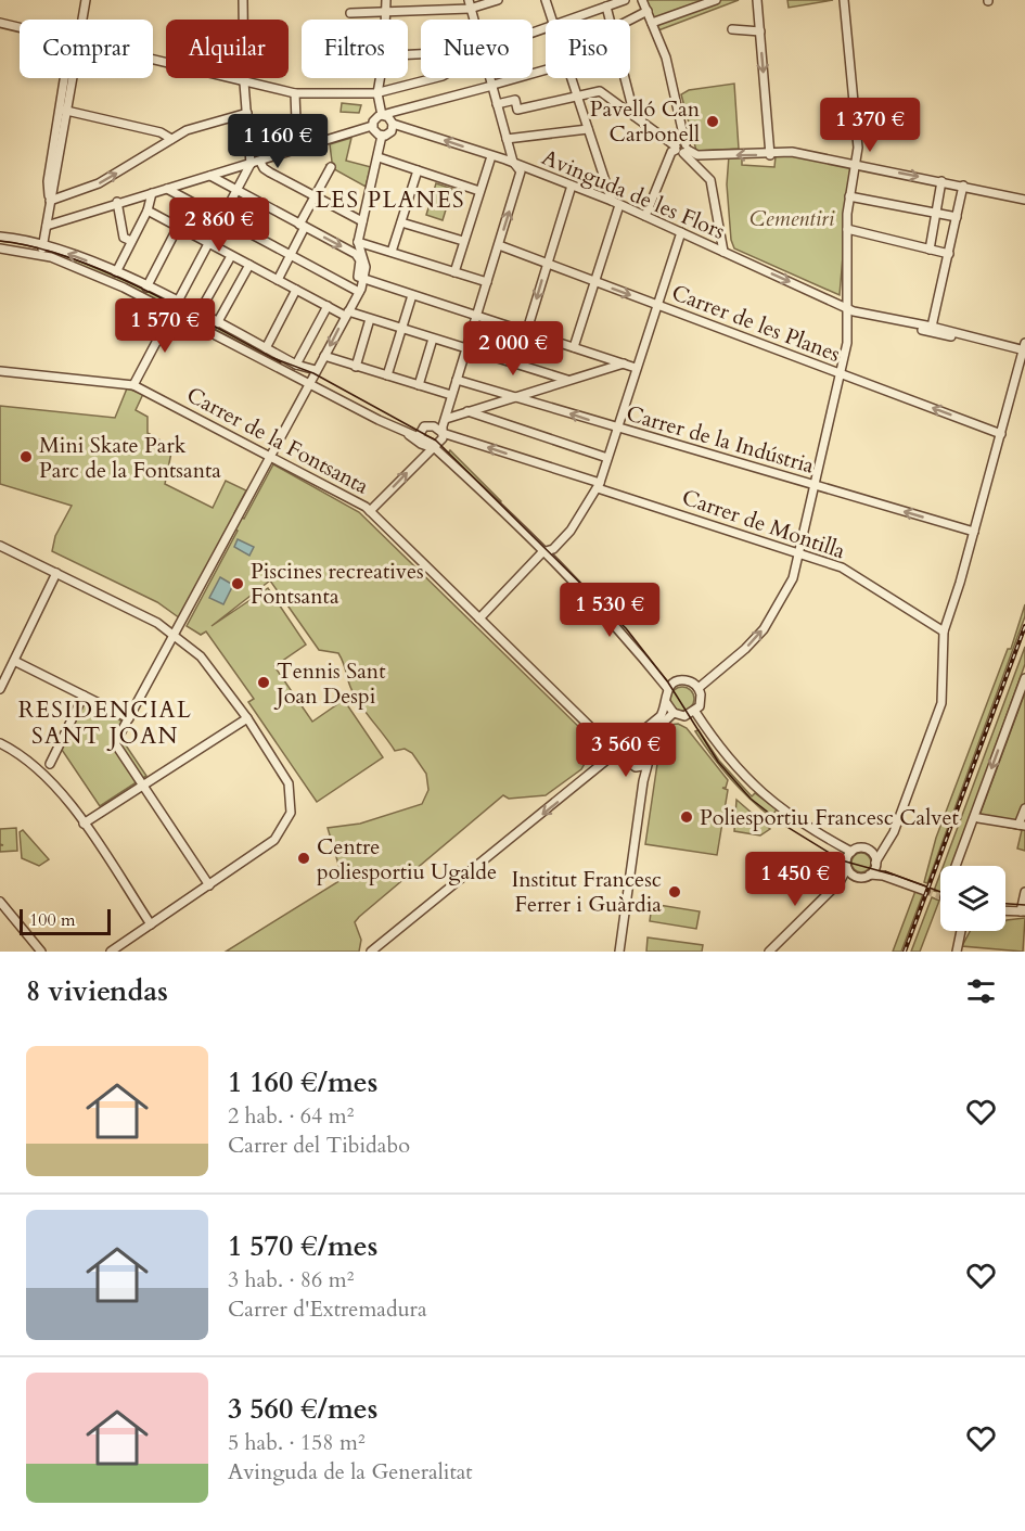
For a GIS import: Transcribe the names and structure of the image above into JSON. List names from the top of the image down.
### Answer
{
  "streets": {
    "street": [
      "Avinguda de les Flors",
      "Carrer de les Planes",
      "Carrer de la Indústria",
      "Carrer de la Fontsanta",
      "Carrer de Montilla"
    ]
  },
  "districts": ["LES PLANES", "RESIDENCIAL SANT JOAN"],
  "parks": ["Cementiri"],
  "places": [
    "Pavelló Can Carbonell",
    "Mini Skate Park Parc de la Fontsanta",
    "Piscines recreatives Fontsanta",
    "Tennis Sant Joan Despi",
    "Poliesportiu Francesc Calvet",
    "Centre poliesportiu Ugalde",
    "Institut Francesc Ferrer i Guàrdia"
  ],
  "scale_bar": "100 m",
  "page": {
    "chip": [
      "Comprar",
      "Alquilar",
      "Filtros",
      "Nuevo",
      "Piso"
    ],
    "price": [
      "1 370 €",
      "1 160 €",
      "2 860 €",
      "1 570 €",
      "2 000 €",
      "1 530 €",
      "3 560 €",
      "1 450 €"
    ],
    "scale": "100 m",
    "heading": "8 viviendas",
    "list": [
      {
        "name": "1 160 €/mes",
        "note": "2 hab. · 64 m² · Carrer del Tibidabo"
      },
      {
        "name": "1 570 €/mes",
        "note": "3 hab. · 86 m² · Carrer d'Extremadura"
      },
      {
        "name": "3 560 €/mes",
        "note": "5 hab. · 158 m² · Avinguda de la Generalitat"
      }
    ]
  }
}
